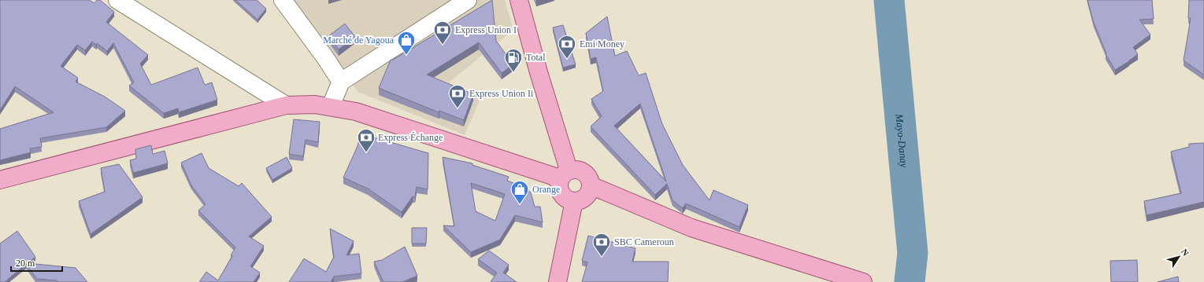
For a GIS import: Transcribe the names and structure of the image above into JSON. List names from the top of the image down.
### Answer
{
  "water": ["Mayo-Danay"],
  "places": {
    "bank": [
      "Express Union I",
      "Emi Money",
      "Express Union Ii",
      "Express Échange",
      "SBC Cameroun"
    ],
    "shop": ["Marché de Yagoua", "Orange"],
    "fuel station": ["Total"]
  },
  "scale_bar": "20 m",
  "north": "top right"
}
